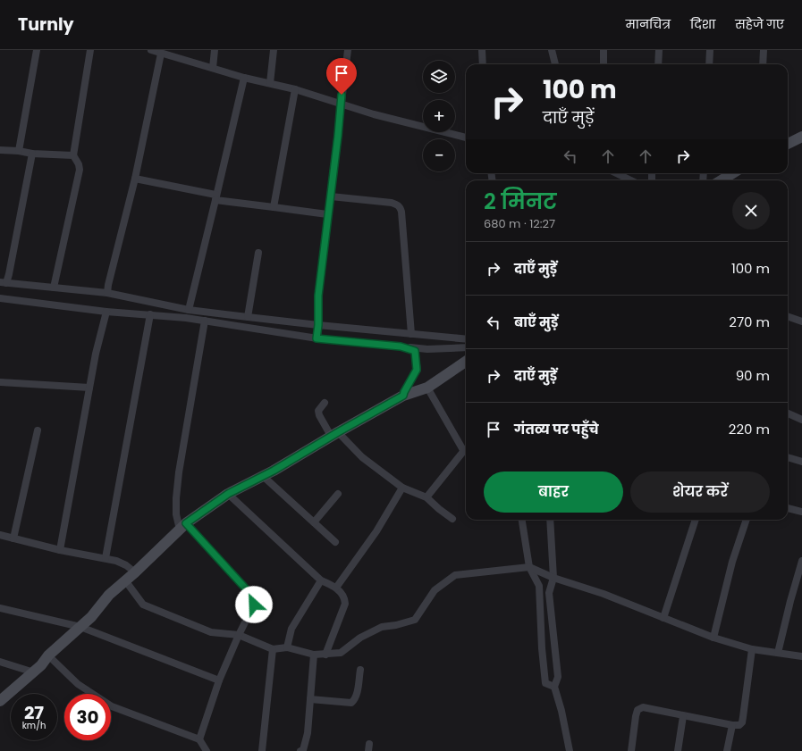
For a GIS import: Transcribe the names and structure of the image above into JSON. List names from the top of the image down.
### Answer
{
  "page": {
    "header": "Turnly",
    "nav": ["मानचित्र", "दिशा", "सहेजे गए"],
    "map_buttons": ["+", "−"],
    "turn": ["100 m", "दाएँ मुड़ें"],
    "heading": ["2 मिनट", "680 m · 12:27"],
    "list": [
      {
        "name": "दाएँ मुड़ें",
        "value": "100 m"
      },
      {
        "name": "बाएँ मुड़ें",
        "value": "270 m"
      },
      {
        "name": "दाएँ मुड़ें",
        "value": "90 m"
      },
      {
        "name": "गंतव्य पर पहुँचे",
        "value": "220 m"
      }
    ],
    "buttons": ["बाहर", "शेयर करें"],
    "speed": "27 km/h",
    "limit": "30"
  }
}
